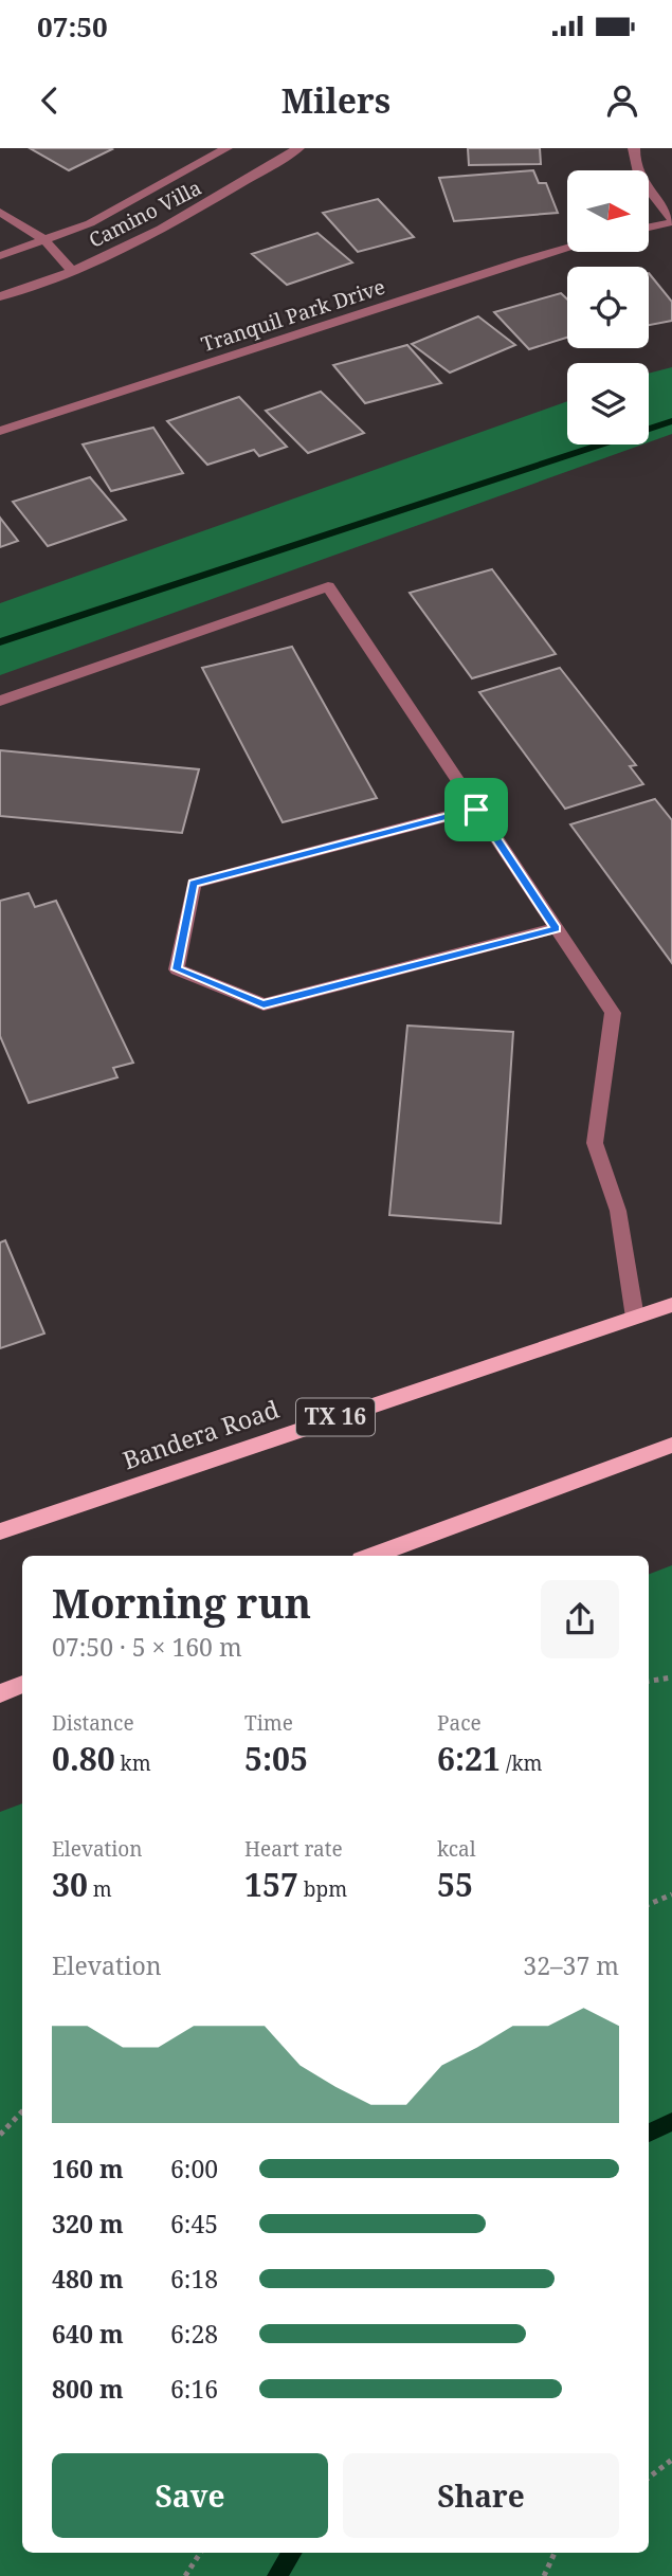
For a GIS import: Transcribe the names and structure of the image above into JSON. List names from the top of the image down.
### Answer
{
  "streets": {
    "main road": ["TX 16", "Bandera Road"],
    "street": ["Camino Villa", "Tranquil Park Drive"]
  },
  "north": "right",
  "page": {
    "status": "07:50",
    "header": "Milers",
    "heading": ["Morning run", "07:50 · 5 × 160 m"],
    "stats": [
      ["Distance", "0.80 km"],
      ["Time", "5:05"],
      ["Pace", "6:21 /km"],
      ["Elevation", "30 m"],
      ["Heart rate", "157 bpm"],
      ["kcal", "55"]
    ],
    "chart": ["Elevation", "32–37 m"],
    "list": [
      {
        "name": "160 m",
        "note": "6:00"
      },
      {
        "name": "320 m",
        "note": "6:45"
      },
      {
        "name": "480 m",
        "note": "6:18"
      },
      {
        "name": "640 m",
        "note": "6:28"
      },
      {
        "name": "800 m",
        "note": "6:16"
      }
    ],
    "buttons": ["Save", "Share"]
  }
}
